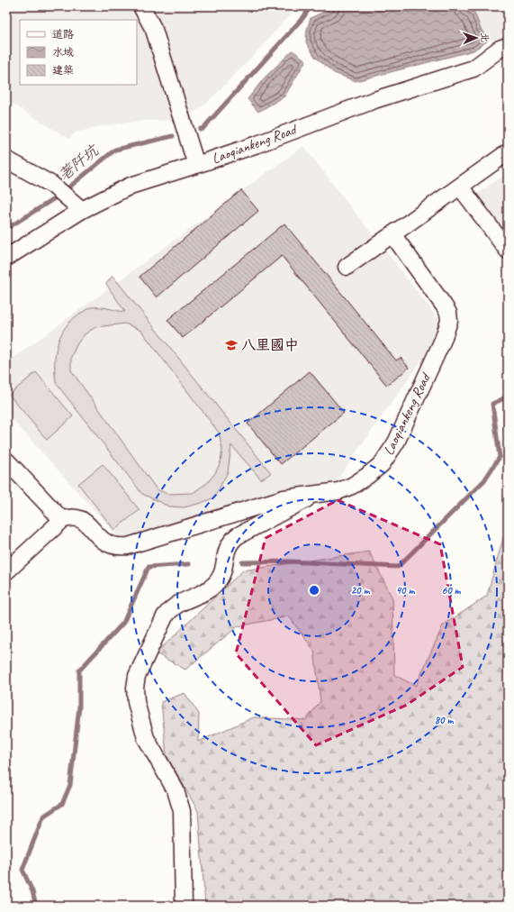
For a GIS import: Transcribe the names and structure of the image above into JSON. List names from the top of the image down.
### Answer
{
  "streets": {
    "street": ["Laoqiankeng Road"]
  },
  "water": ["荖阡坑"],
  "places": {
    "school or university": ["八里國中"]
  },
  "legend": ["道路", "水域", "建築"],
  "north": "right",
  "rings": [
    "20 m",
    "40 m",
    "60 m",
    "80 m"
  ]
}
